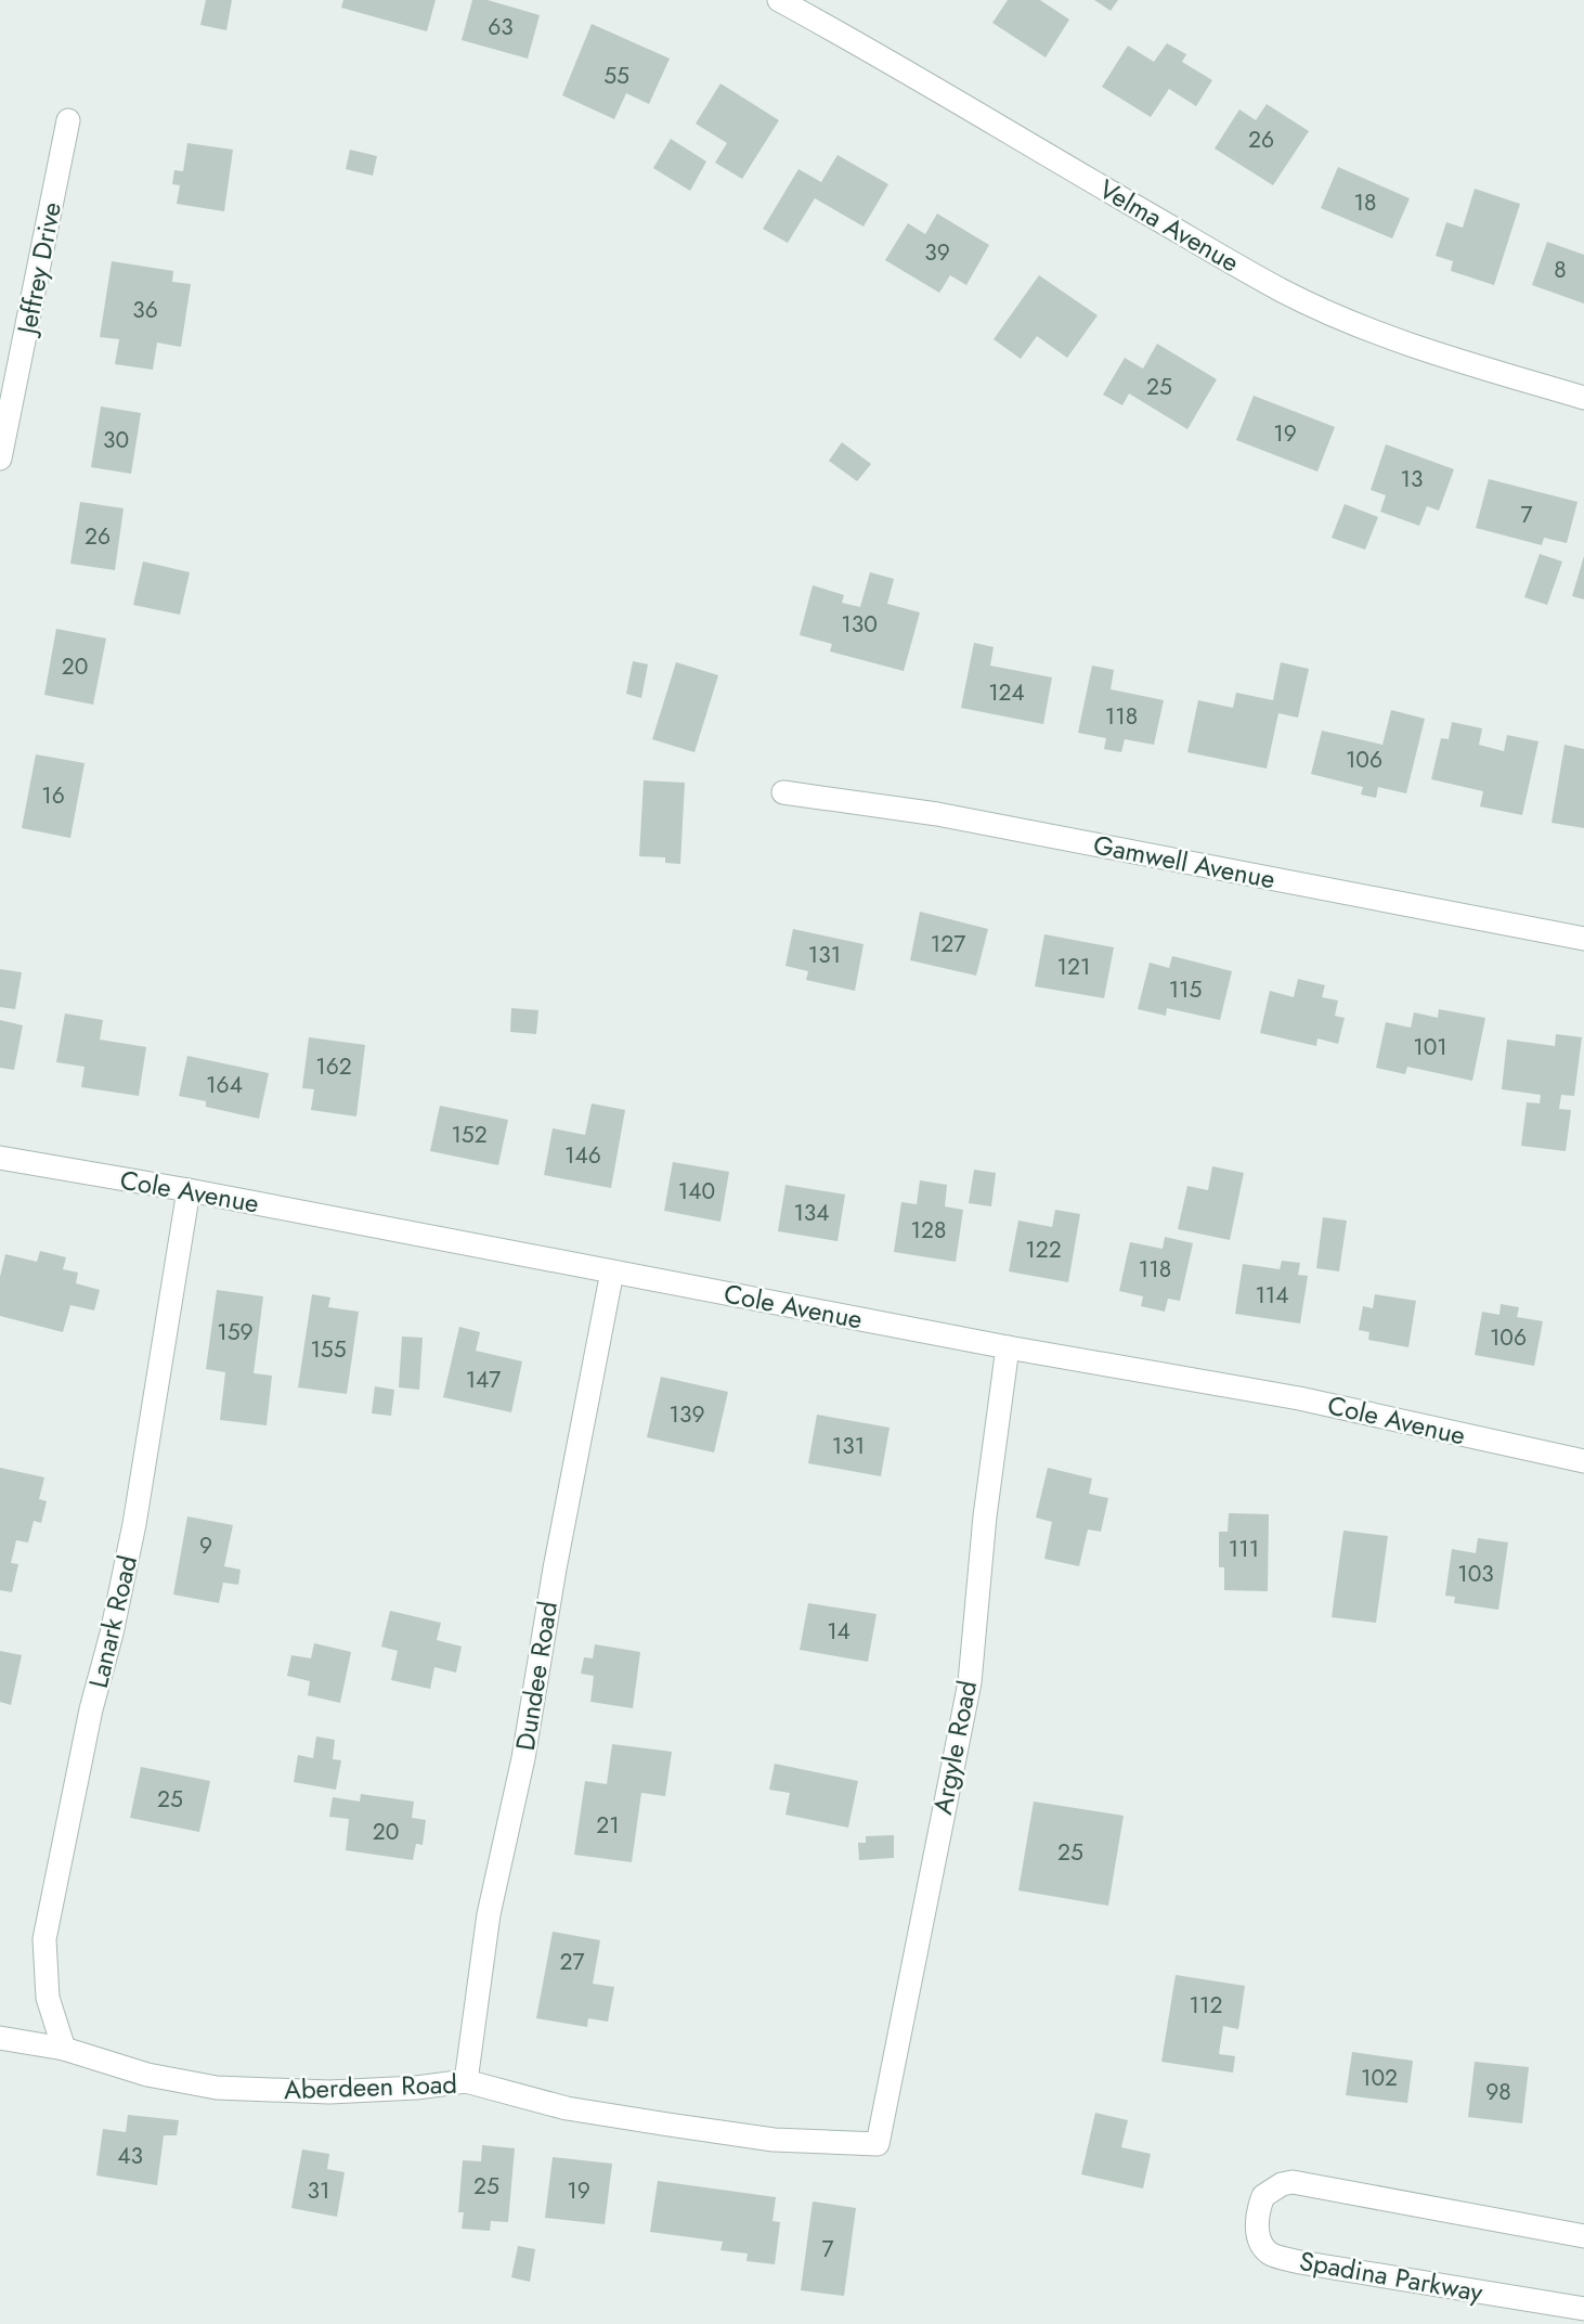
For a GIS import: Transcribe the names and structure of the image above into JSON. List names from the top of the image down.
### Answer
{
  "streets": {
    "street": [
      "Velma Avenue",
      "Jeffrey Drive",
      "Gamwell Avenue",
      "Cole Avenue",
      "Lanark Road",
      "Dundee Road",
      "Argyle Road",
      "Aberdeen Road",
      "Spadina Parkway"
    ]
  },
  "crossings": [
    ["Cole Avenue", "Lanark Road"],
    ["Cole Avenue", "Dundee Road"],
    ["Cole Avenue", "Argyle Road"],
    ["Lanark Road", "Aberdeen Road"],
    ["Dundee Road", "Aberdeen Road"],
    ["Argyle Road", "Aberdeen Road"]
  ],
  "house_numbers": [
    "63",
    "55",
    "26",
    "18",
    "39",
    "8",
    "36",
    "25",
    "19",
    "30",
    "13",
    "7",
    "26",
    "130",
    "20",
    "124",
    "118",
    "106",
    "16",
    "127",
    "131",
    "121",
    "115",
    "101",
    "162",
    "164",
    "152",
    "146",
    "140",
    "134",
    "128",
    "122",
    "118",
    "114",
    "159",
    "106",
    "155",
    "147",
    "139",
    "131",
    "9",
    "111",
    "103",
    "14",
    "25",
    "21",
    "20",
    "25",
    "27",
    "112",
    "102",
    "98",
    "43",
    "25",
    "31",
    "19",
    "7"
  ]
}
